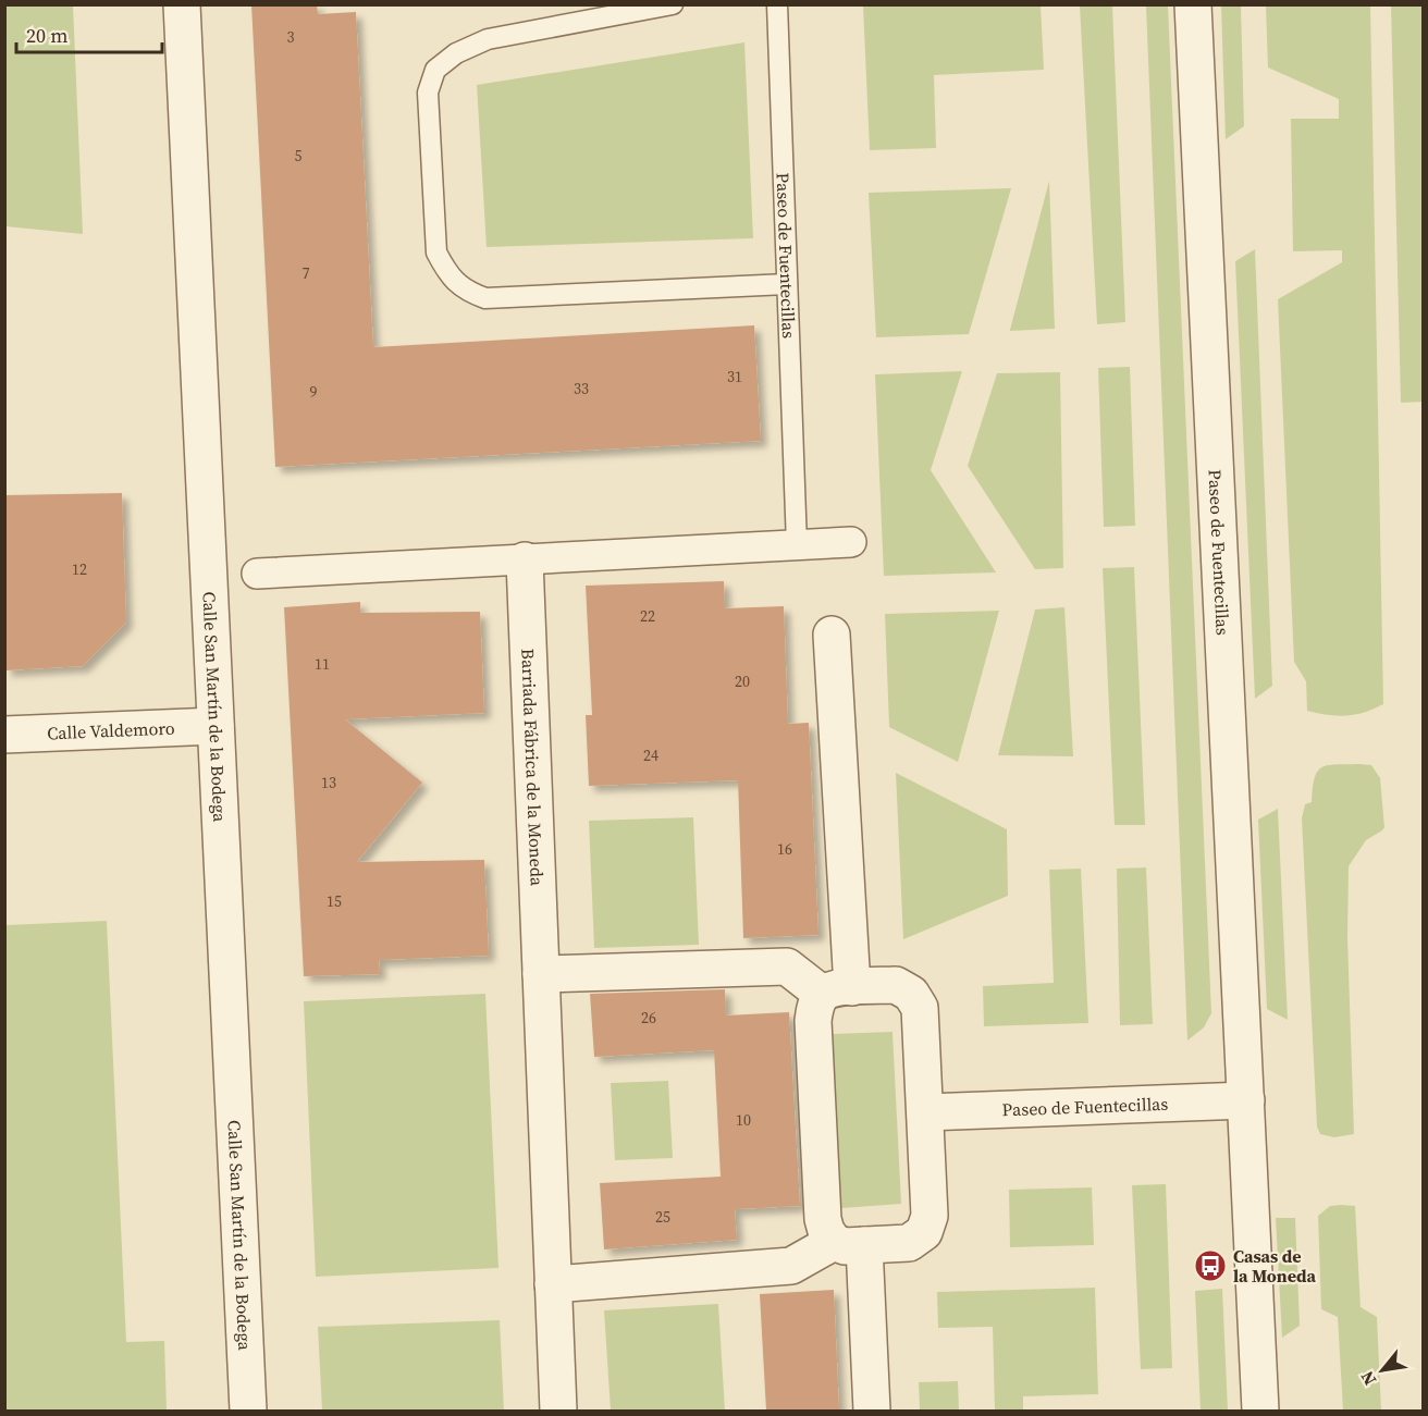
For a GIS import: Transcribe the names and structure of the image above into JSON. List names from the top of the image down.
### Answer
{
  "streets": {
    "street": [
      "Paseo de Fuentecillas",
      "Calle San Martín de la Bodega",
      "Calle Valdemoro",
      "Barriada Fábrica de la Moneda"
    ]
  },
  "crossings": [
    ["Calle San Martín de la Bodega", "Calle Valdemoro"]
  ],
  "places": {
    "bus stop": ["Casas de la Moneda"]
  },
  "house_numbers": [
    "3",
    "5",
    "7",
    "31",
    "33",
    "9",
    "12",
    "22",
    "11",
    "20",
    "24",
    "13",
    "16",
    "15",
    "26",
    "10",
    "25"
  ],
  "scale_bar": "20 m",
  "north": "bottom left"
}
